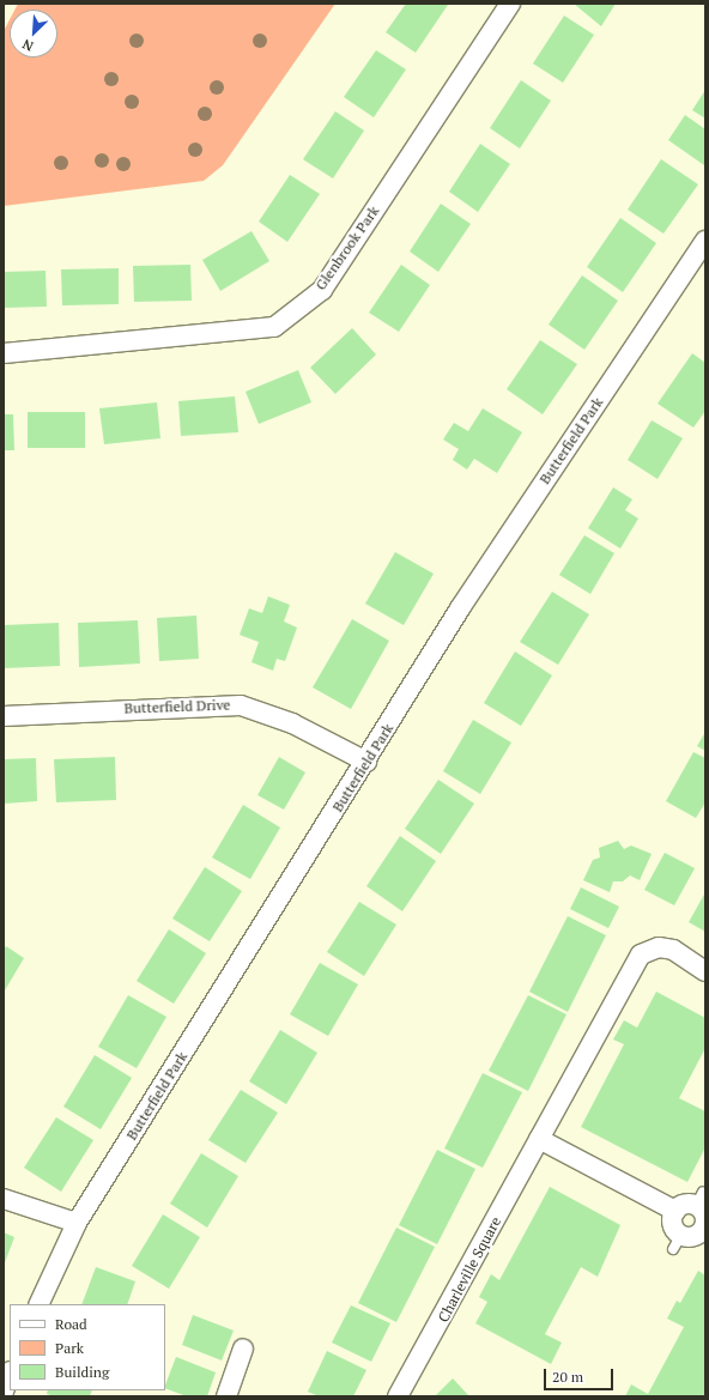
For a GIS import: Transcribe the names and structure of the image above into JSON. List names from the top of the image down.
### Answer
{
  "streets": {
    "street": [
      "Glenbrook Park",
      "Butterfield Park",
      "Butterfield Drive",
      "Charleville Square"
    ]
  },
  "crossings": [
    ["Butterfield Park", "Butterfield Drive"]
  ],
  "legend": ["Road", "Park", "Building"],
  "scale_bar": "20 m",
  "north": "bottom left"
}
